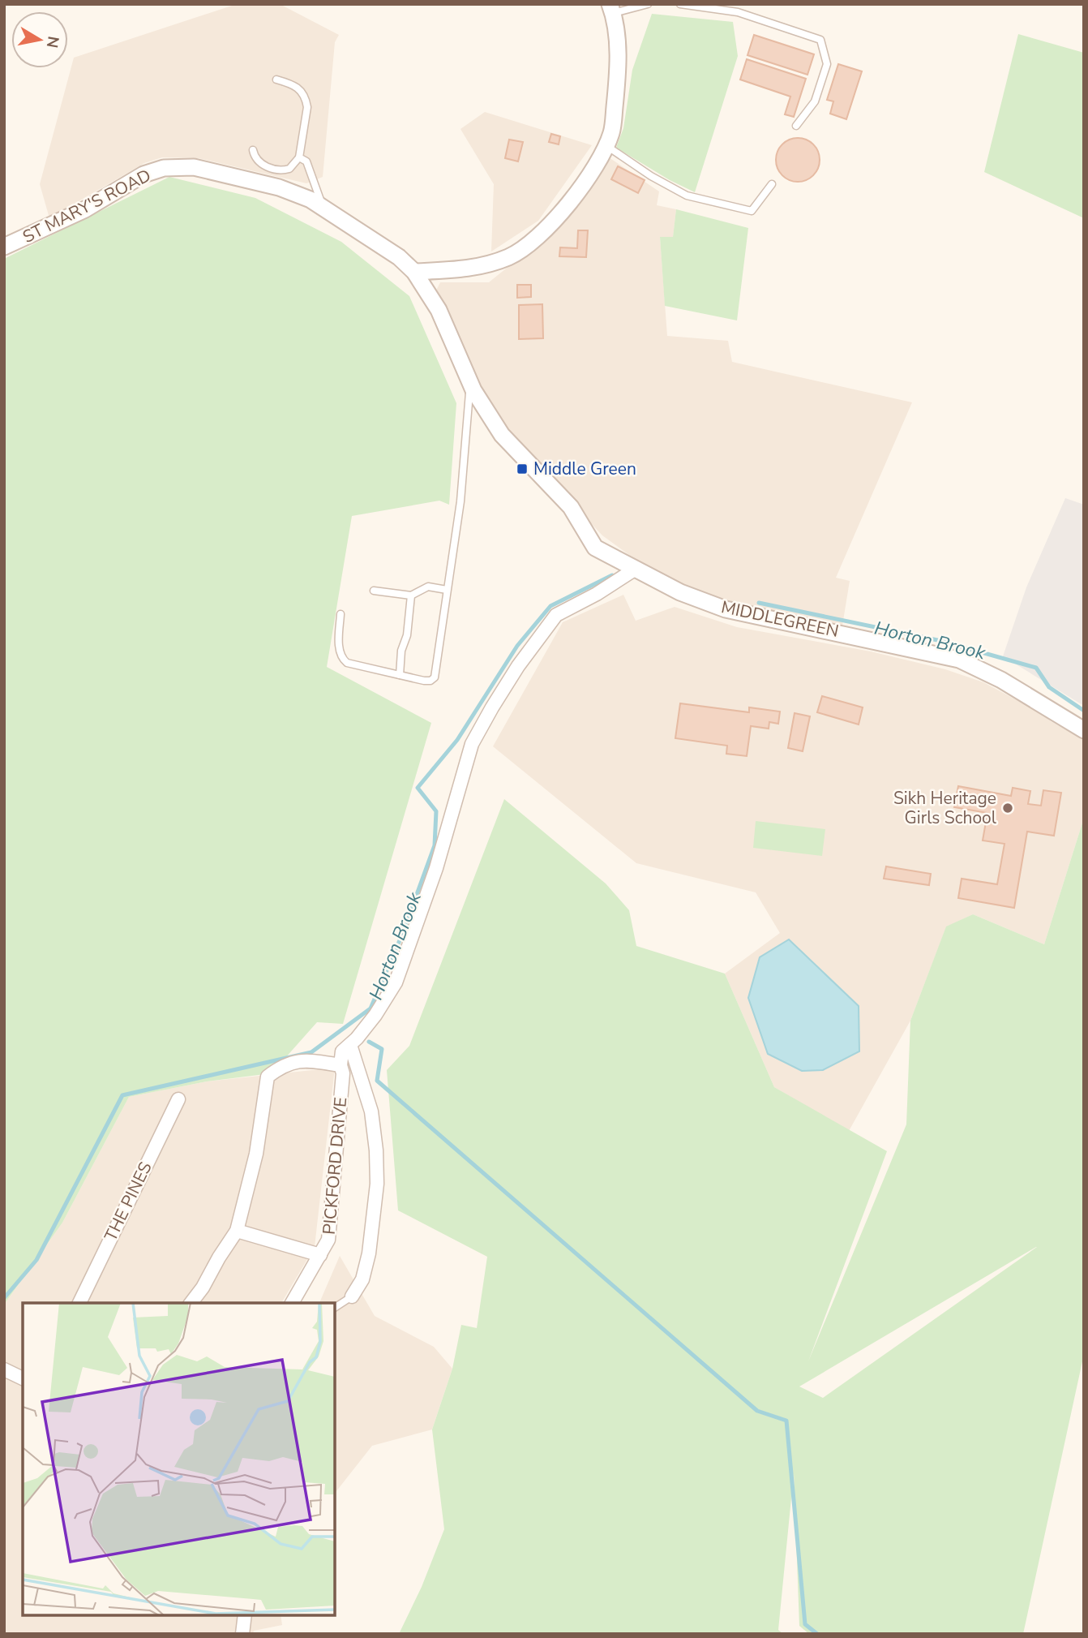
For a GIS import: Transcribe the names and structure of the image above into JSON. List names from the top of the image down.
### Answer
{
  "streets": {
    "street": [
      "ST MARY'S ROAD",
      "MIDDLEGREEN",
      "PICKFORD DRIVE",
      "THE PINES"
    ]
  },
  "crossings": [
    ["ST MARY'S ROAD", "MIDDLEGREEN"]
  ],
  "water": ["Horton Brook"],
  "places": {
    "transit": ["Middle Green"],
    "other": ["Sikh Heritage Girls School"]
  },
  "north": "right"
}
